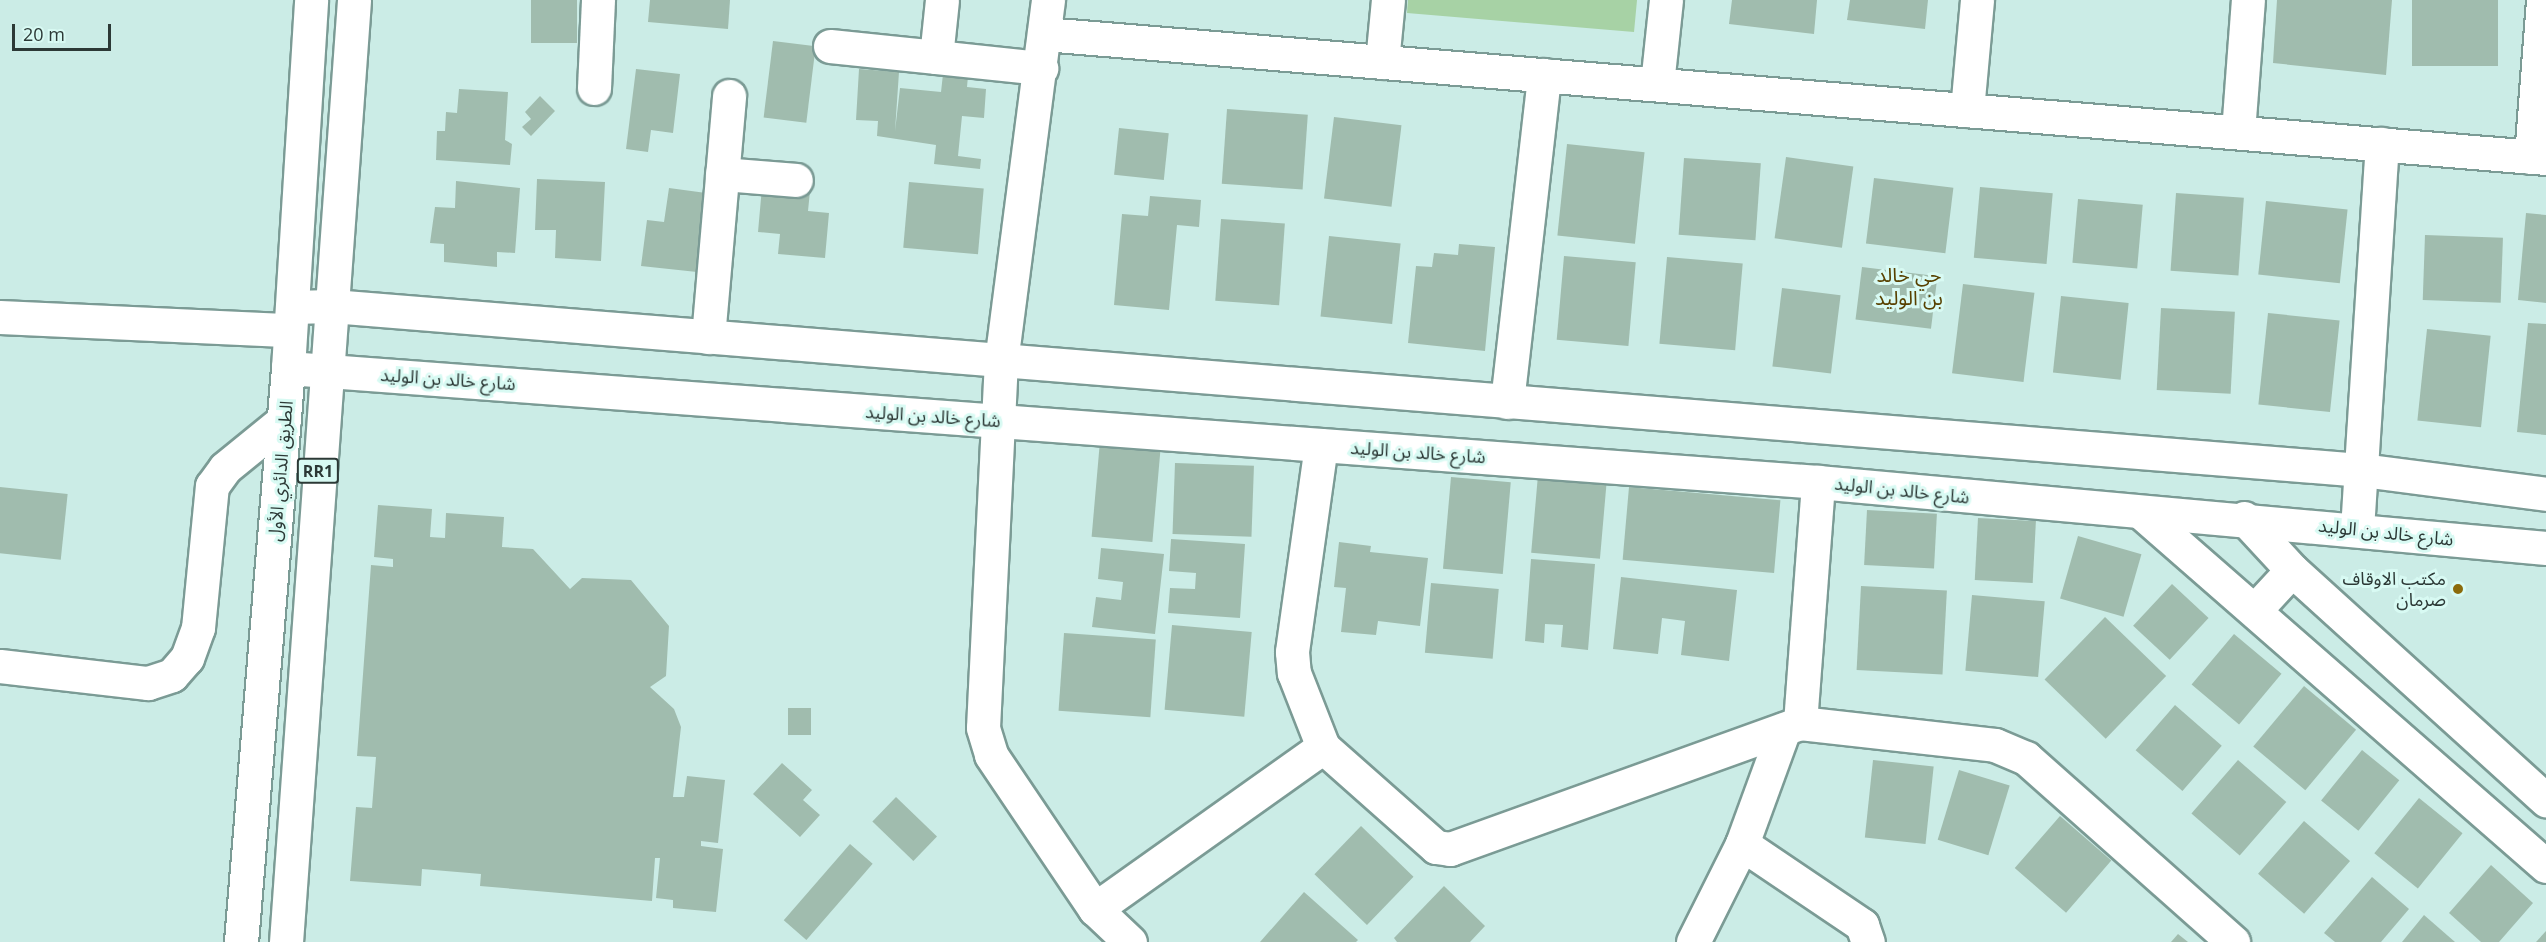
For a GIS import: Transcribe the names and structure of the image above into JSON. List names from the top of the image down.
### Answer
{
  "streets": {
    "street": ["شارع خالد بن الوليد", "الطريق الدائري الأول", "RR1"]
  },
  "crossings": [
    ["شارع خالد بن الوليد", "الطريق الدائري الأول"]
  ],
  "districts": ["حي خالد بن الوليد"],
  "places": ["مكتب الاوقاف صرمان"],
  "scale_bar": "20 m"
}
